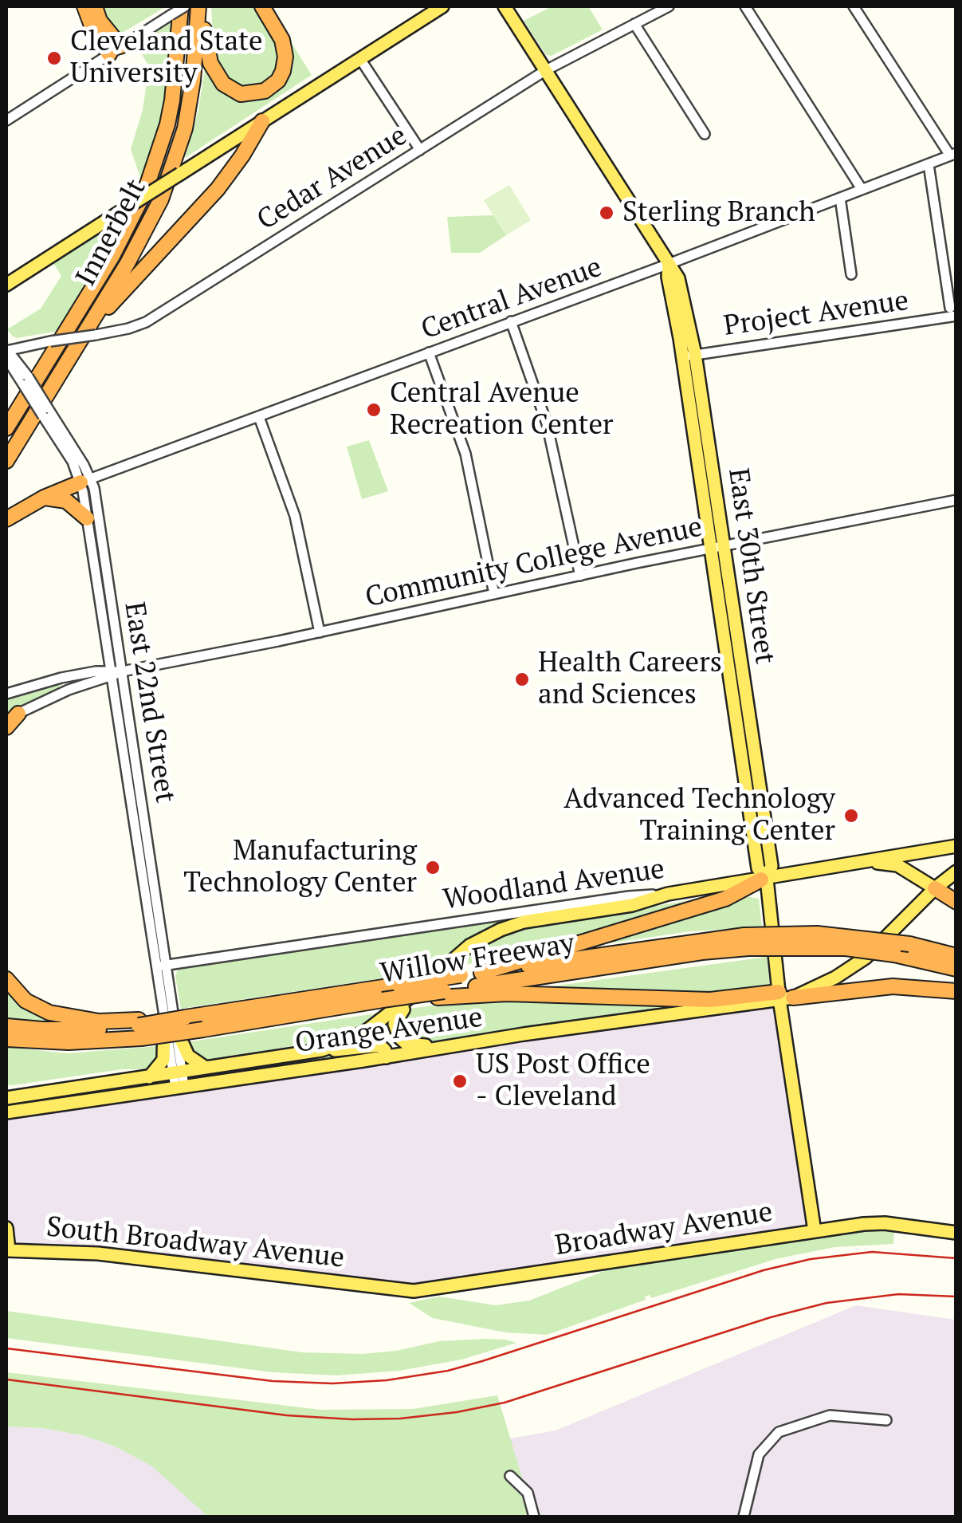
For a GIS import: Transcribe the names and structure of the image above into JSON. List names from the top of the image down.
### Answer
{
  "streets": {
    "highway": ["Innerbelt", "Willow Freeway"],
    "main road": [
      "East 30th Street",
      "Woodland Avenue",
      "Orange Avenue",
      "Broadway Avenue",
      "South Broadway Avenue"
    ],
    "street": [
      "Cedar Avenue",
      "Central Avenue",
      "Project Avenue",
      "Community College Avenue",
      "East 22nd Street"
    ]
  },
  "crossings": [
    ["Cedar Avenue", "Innerbelt"],
    ["Cedar Avenue", "East 30th Street"],
    ["Cedar Avenue", "East 22nd Street"],
    ["Central Avenue", "East 30th Street"],
    ["Central Avenue", "East 22nd Street"],
    ["Project Avenue", "East 30th Street"],
    ["Community College Avenue", "East 30th Street"],
    ["Community College Avenue", "East 22nd Street"],
    ["East 30th Street", "Woodland Avenue"],
    ["East 30th Street", "Orange Avenue"],
    ["East 30th Street", "Broadway Avenue"],
    ["East 22nd Street", "Woodland Avenue"],
    ["East 22nd Street", "Willow Freeway"],
    ["East 22nd Street", "Orange Avenue"],
    ["Woodland Avenue", "Orange Avenue"],
    ["Broadway Avenue", "South Broadway Avenue"]
  ],
  "places": [
    "Cleveland State University",
    "Sterling Branch",
    "Central Avenue Recreation Center",
    "Health Careers and Sciences",
    "Advanced Technology Training Center",
    "Manufacturing Technology Center",
    "US Post Office - Cleveland"
  ]
}
